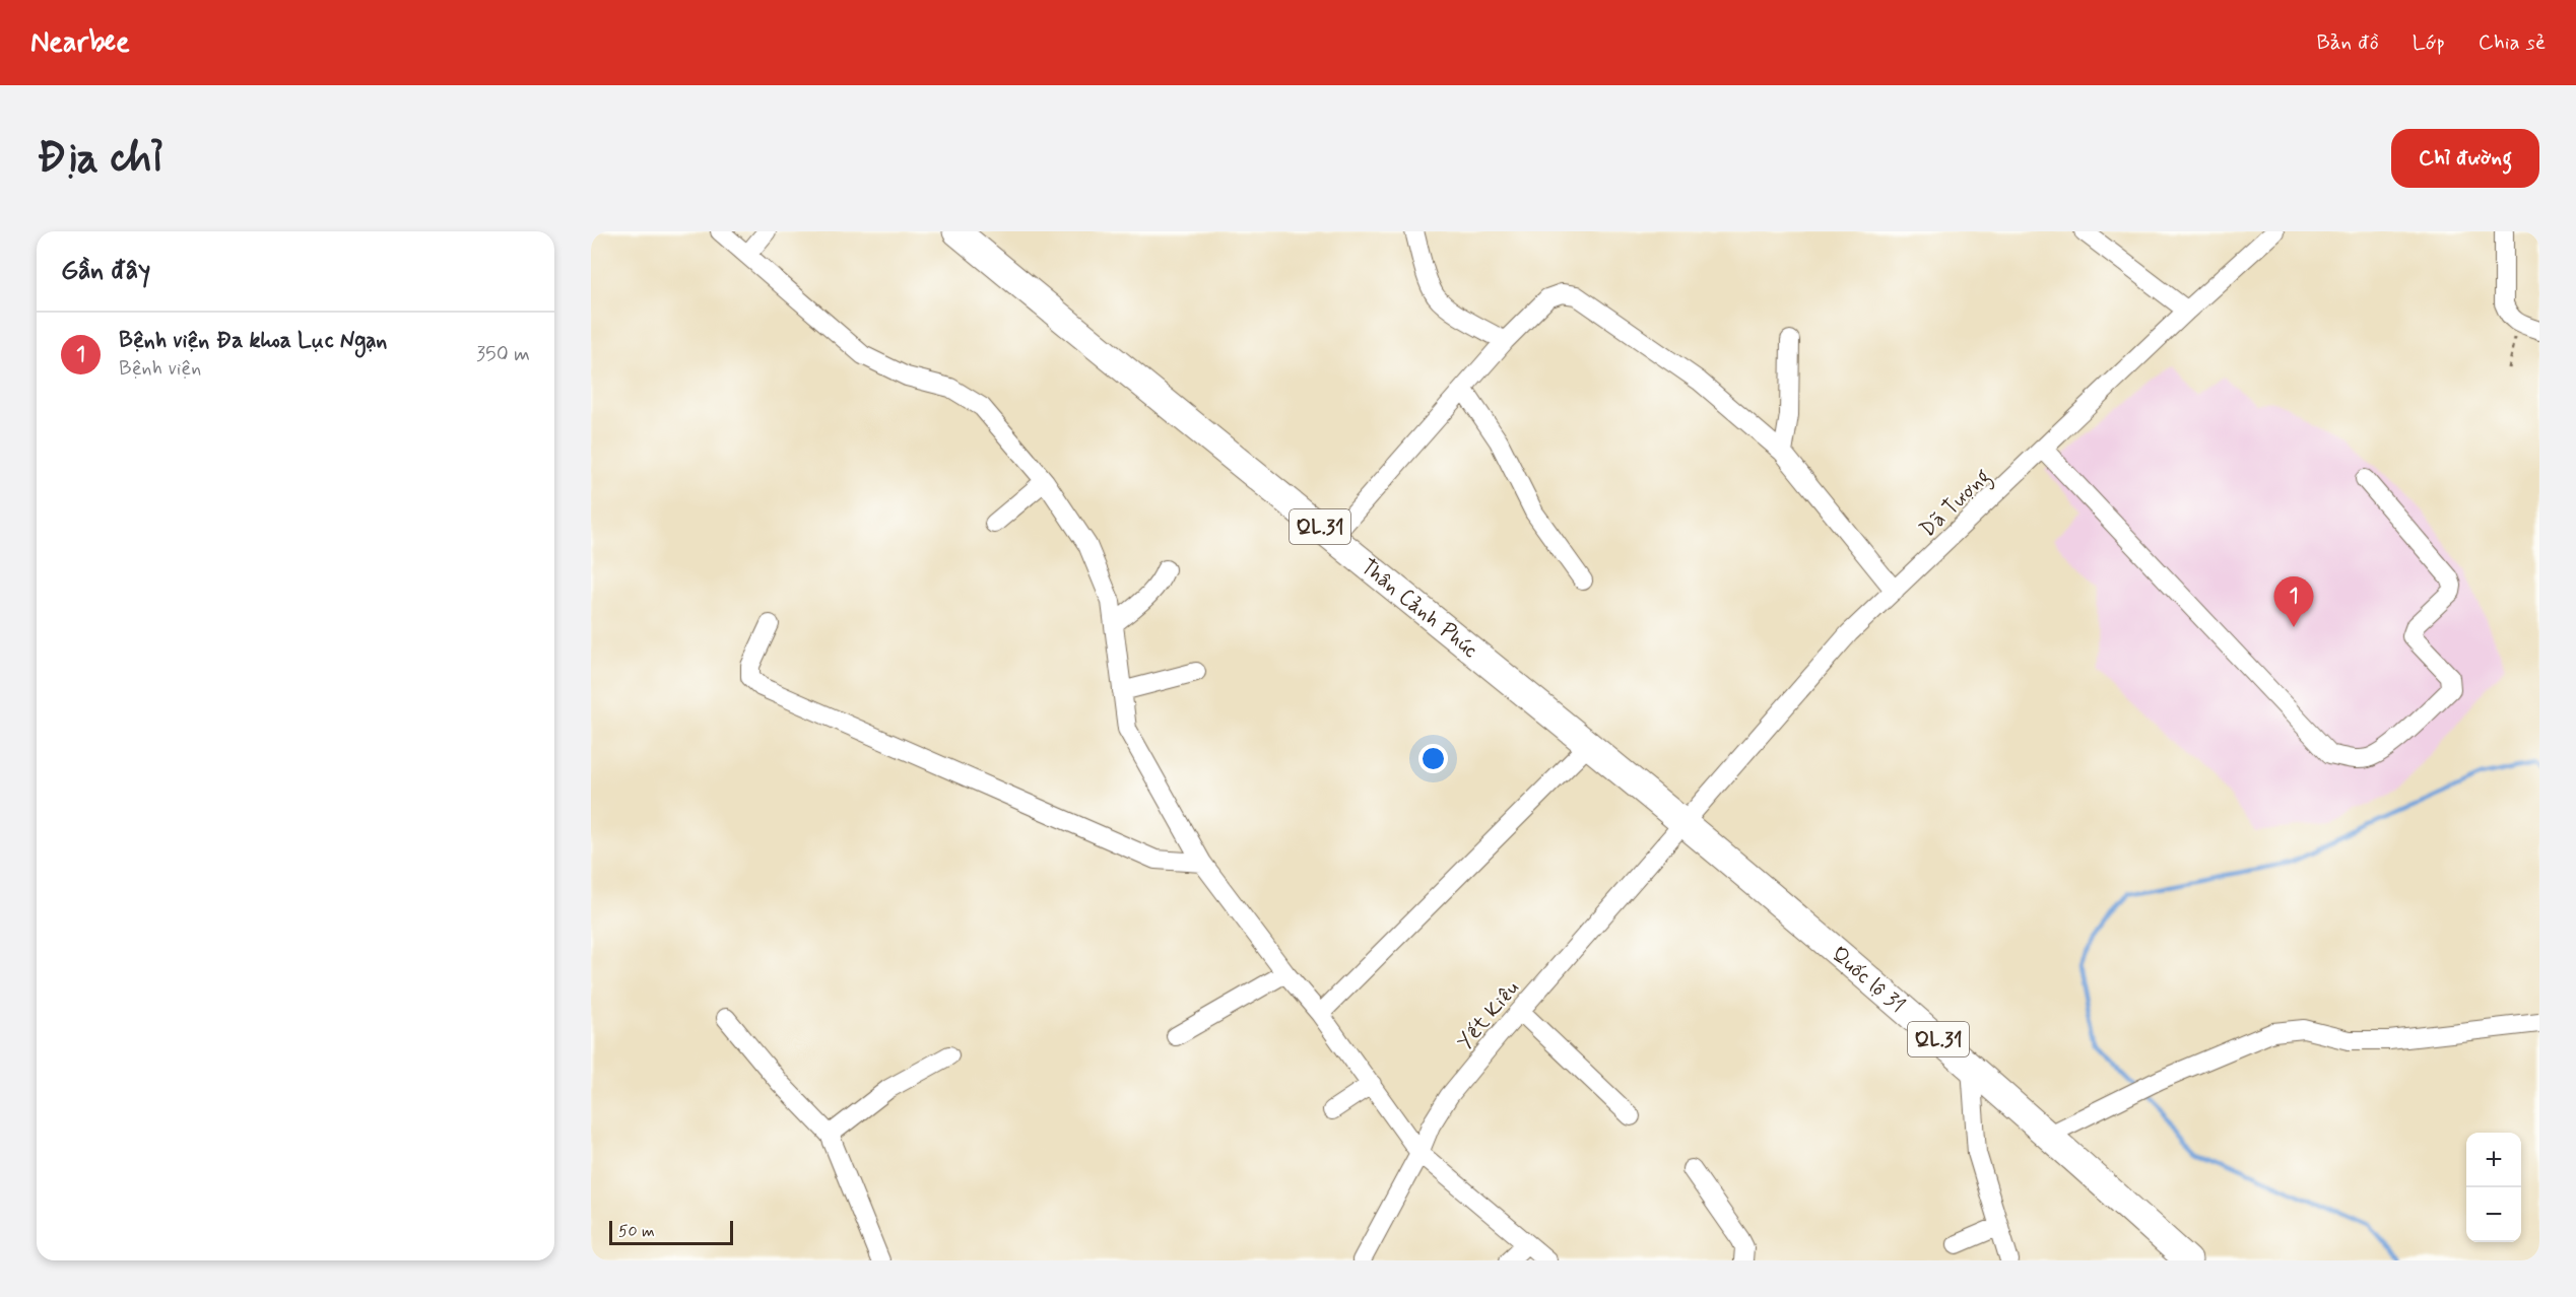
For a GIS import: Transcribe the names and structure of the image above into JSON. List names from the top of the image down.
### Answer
{
  "streets": {
    "highway": ["QL.31", "Thân Cảnh Phúc", "Quốc lộ 31"],
    "street": ["Dã Tượng", "Yết Kiêu"]
  },
  "crossings": [
    ["Dã Tượng", "Thân Cảnh Phúc"],
    ["Dã Tượng", "Quốc lộ 31"],
    ["Dã Tượng", "Yết Kiêu"],
    ["Thân Cảnh Phúc", "Quốc lộ 31"],
    ["Thân Cảnh Phúc", "Yết Kiêu"],
    ["Quốc lộ 31", "Yết Kiêu"]
  ],
  "scale_bar": "50 m",
  "page": {
    "header": "Nearbee",
    "nav": ["Bản đồ", "Lớp", "Chia sẻ"],
    "buttons": "Chỉ đường",
    "title": "Địa chỉ",
    "heading": "Gần đây",
    "list": [
      {
        "mark": "1",
        "name": "Bệnh viện Đa khoa Lục Ngạn",
        "note": "Bệnh viện",
        "value": "350 m"
      }
    ],
    "pins": "1",
    "map_buttons": ["+", "−"],
    "scale": "50 m"
  }
}
